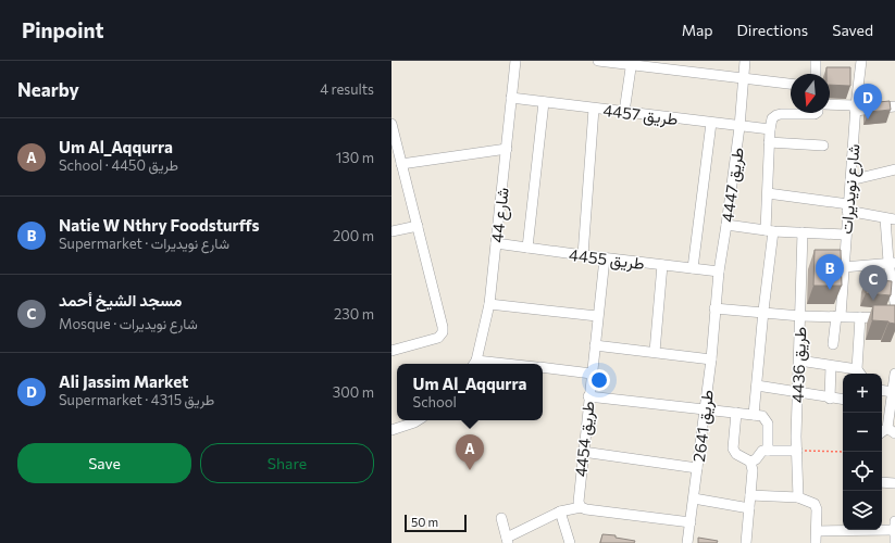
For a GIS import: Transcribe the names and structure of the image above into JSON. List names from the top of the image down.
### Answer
{
  "streets": {
    "street": [
      "طريق 4457",
      "طريق 4447",
      "شارع نويديرات",
      "شارع 44",
      "طريق 4455",
      "طريق 4436",
      "طريق 2641",
      "طريق 4454"
    ]
  },
  "crossings": [
    ["طريق 4457", "طريق 4447"],
    ["طريق 4457", "شارع 44"],
    ["طريق 4447", "طريق 4455"],
    ["طريق 4447", "طريق 2641"],
    ["شارع 44", "طريق 4455"],
    ["طريق 4455", "طريق 4454"]
  ],
  "scale_bar": "50 m",
  "north": "bottom",
  "page": {
    "header": "Pinpoint",
    "nav": ["Map", "Directions", "Saved"],
    "heading": ["Nearby", "4 results"],
    "pins": [
      "D",
      "B",
      "C",
      "A"
    ],
    "list": [
      {
        "mark": "A",
        "name": "Um Al_Aqqurra",
        "note": "School · طريق 4450",
        "value": "130 m"
      },
      {
        "mark": "B",
        "name": "Natie W Nthry Foodsturffs",
        "note": "Supermarket · شارع نويديرات",
        "value": "200 m"
      },
      {
        "mark": "C",
        "name": "مسجد الشيخ أحمد",
        "note": "Mosque · شارع نويديرات",
        "value": "230 m"
      },
      {
        "mark": "D",
        "name": "Ali Jassim Market",
        "note": "Supermarket · طريق 4315",
        "value": "300 m"
      }
    ],
    "popup": ["Um Al_Aqqurra", "School"],
    "map_buttons": ["+", "−"],
    "buttons": ["Save", "Share"],
    "scale": "50 m"
  }
}
